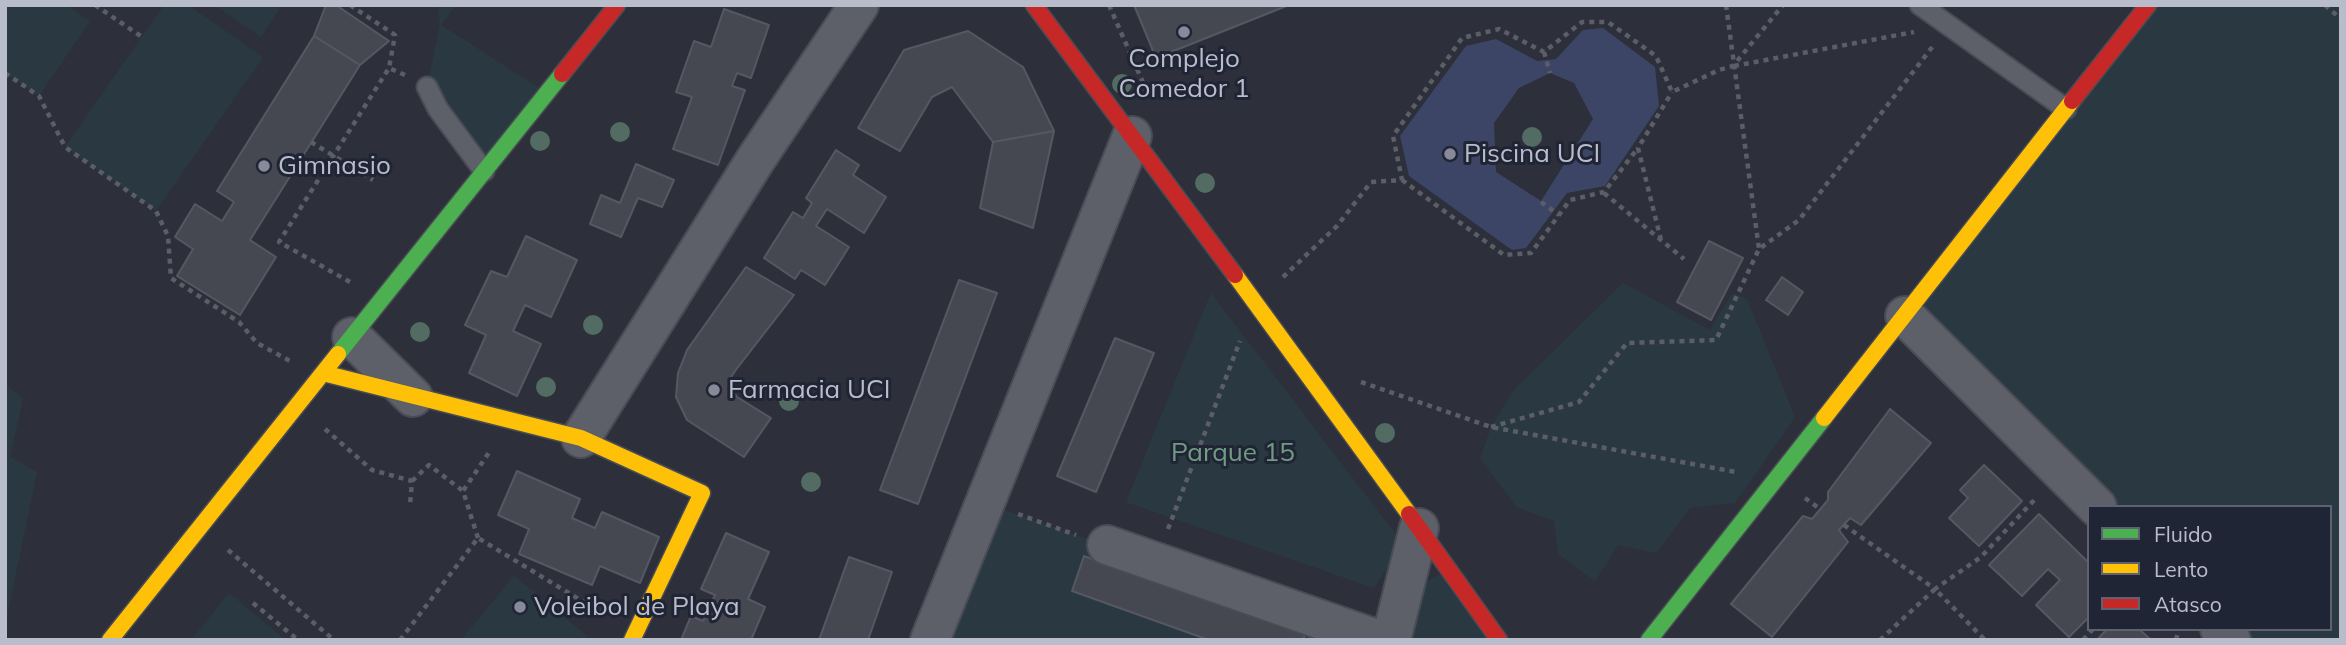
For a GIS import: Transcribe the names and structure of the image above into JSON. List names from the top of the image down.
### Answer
{
  "parks": ["Parque 15"],
  "places": [
    "Complejo Comedor 1",
    "Piscina UCI",
    "Gimnasio",
    "Farmacia UCI",
    "Voleibol de Playa"
  ],
  "legend": ["Fluido", "Lento", "Atasco"]
}
